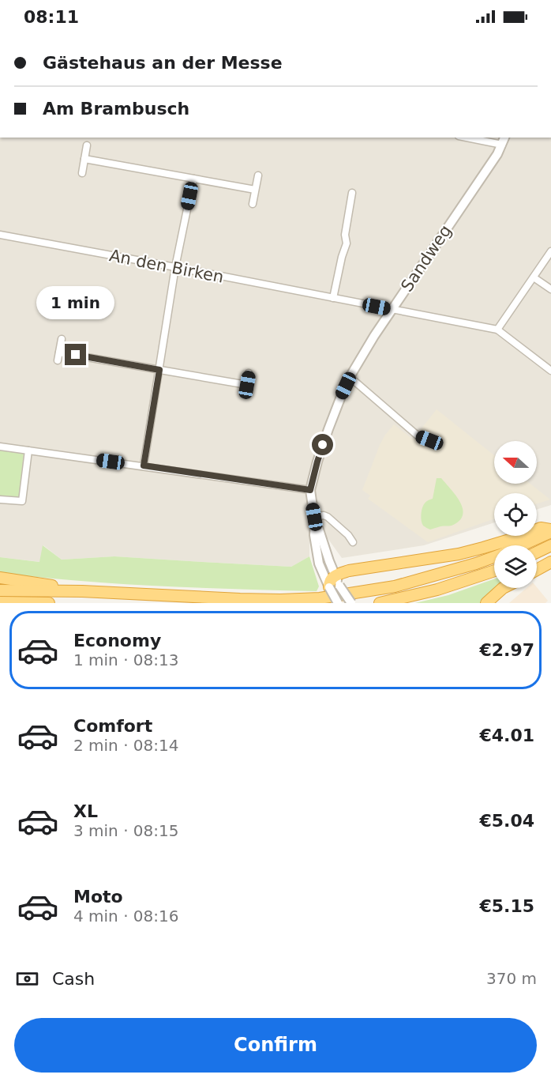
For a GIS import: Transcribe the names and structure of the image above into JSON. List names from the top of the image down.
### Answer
{
  "streets": {
    "street": ["Sandweg", "An den Birken"]
  },
  "crossings": [
    ["Sandweg", "An den Birken"]
  ],
  "north": "left",
  "page": {
    "status": "08:11",
    "banner": ["Gästehaus an der Messe", "Am Brambusch"],
    "bubble": "1 min",
    "list": [
      {
        "name": "Economy",
        "note": "1 min · 08:13",
        "value": "€2.97"
      },
      {
        "name": "Comfort",
        "note": "2 min · 08:14",
        "value": "€4.01"
      },
      {
        "name": "XL",
        "note": "3 min · 08:15",
        "value": "€5.04"
      },
      {
        "name": "Moto",
        "note": "4 min · 08:16",
        "value": "€5.15"
      }
    ],
    "pay": ["Cash", "370 m"],
    "buttons": "Confirm"
  }
}
